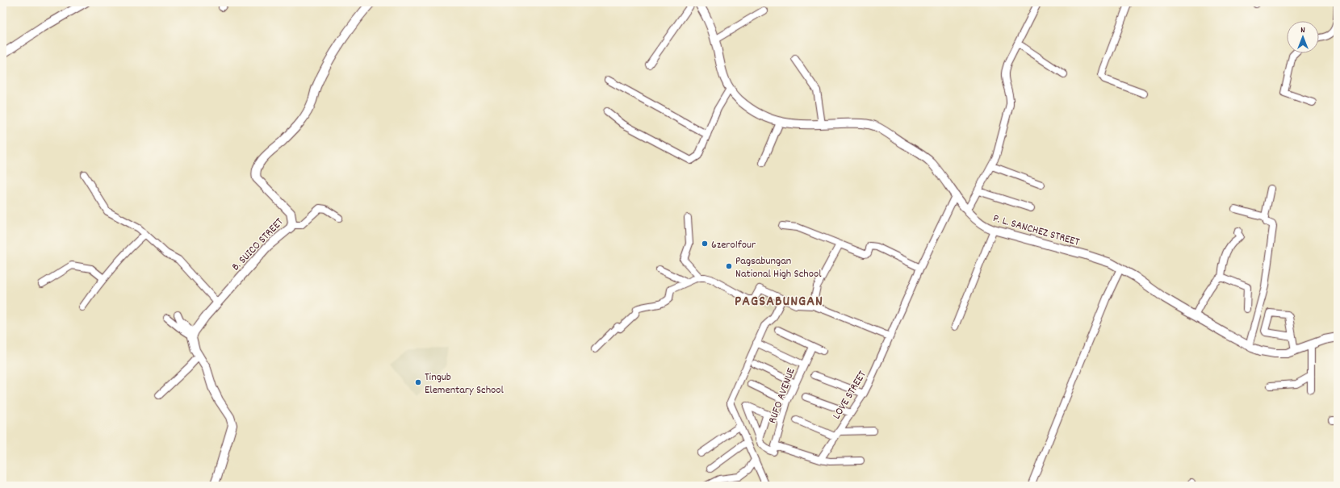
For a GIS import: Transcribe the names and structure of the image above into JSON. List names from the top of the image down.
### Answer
{
  "streets": {
    "street": [
      "P. L. SANCHEZ STREET",
      "B. SUICO STREET",
      "LOVE STREET",
      "RUFO AVENUE"
    ]
  },
  "crossings": [
    ["P. L. SANCHEZ STREET", "LOVE STREET"]
  ],
  "districts": ["PAGSABUNGAN"],
  "places": ["6zero1four", "Pagsabungan National High School", "Tingub Elementary School"],
  "north": "top"
}
